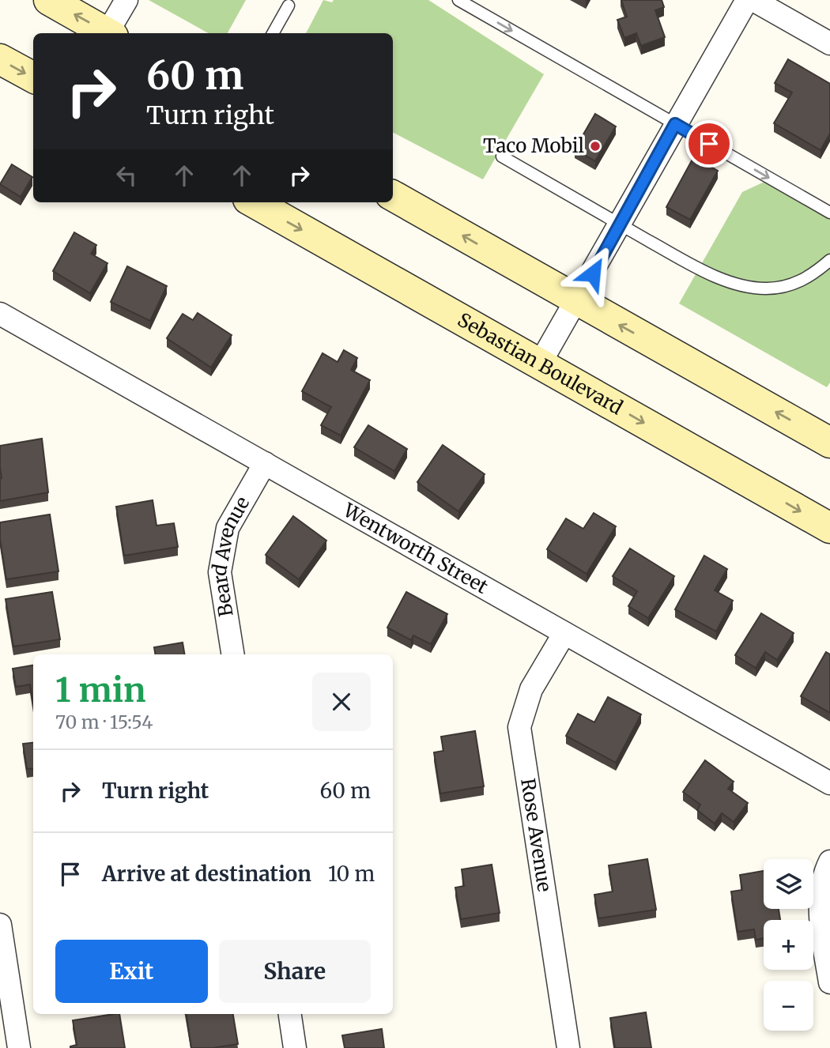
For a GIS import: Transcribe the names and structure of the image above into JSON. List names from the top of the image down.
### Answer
{
  "streets": {
    "main road": ["Sebastian Boulevard"],
    "street": ["Wentworth Street", "Beard Avenue", "Rose Avenue"]
  },
  "crossings": [
    ["Wentworth Street", "Beard Avenue"],
    ["Wentworth Street", "Rose Avenue"]
  ],
  "places": ["Taco Mobil"],
  "page": {
    "turn": ["60 m", "Turn right"],
    "heading": ["1 min", "70 m · 15:54"],
    "list": [
      {
        "name": "Turn right",
        "value": "60 m"
      },
      {
        "name": "Arrive at destination",
        "value": "10 m"
      }
    ],
    "map_buttons": ["+", "−"],
    "buttons": ["Exit", "Share"]
  }
}
